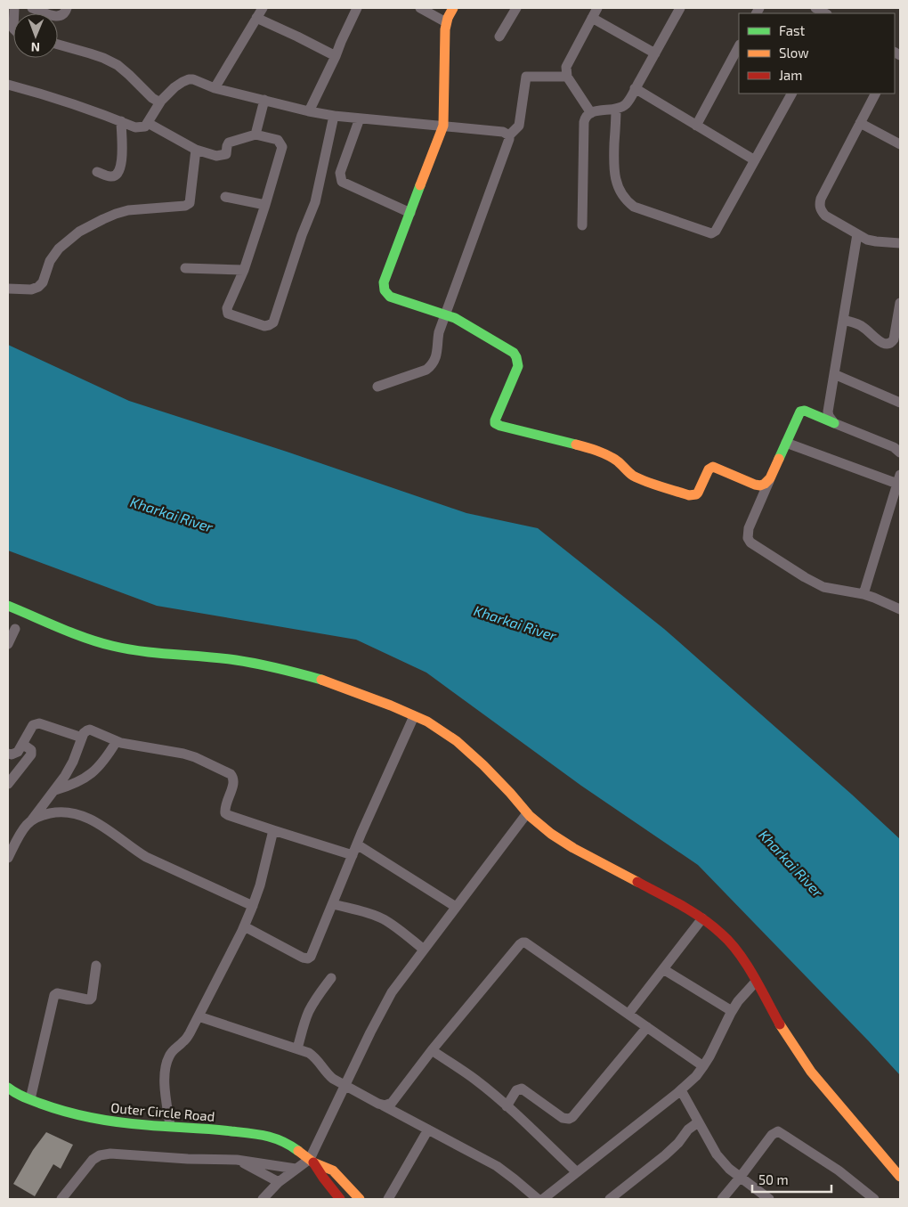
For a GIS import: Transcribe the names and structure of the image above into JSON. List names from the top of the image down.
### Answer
{
  "streets": {
    "street": ["Outer Circle Road"]
  },
  "water": ["Kharkai River"],
  "legend": ["Fast", "Slow", "Jam"],
  "scale_bar": "50 m",
  "north": "bottom"
}
